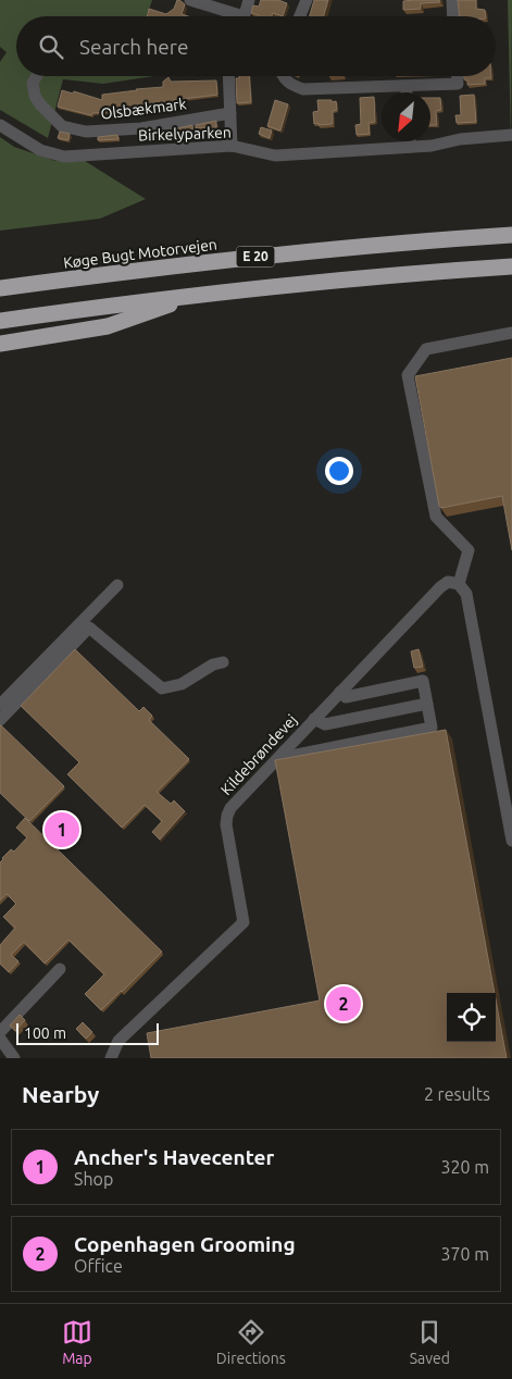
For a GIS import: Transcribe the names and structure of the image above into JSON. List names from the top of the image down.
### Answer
{
  "streets": {
    "highway": ["Køge Bugt Motorvejen", "E 20"],
    "street": ["Olsbækmark", "Birkelyparken", "Kildebrøndevej"]
  },
  "scale_bar": "100 m",
  "north": "bottom left",
  "page": {
    "search": "Search here",
    "pins": ["1", "2"],
    "scale": "100 m",
    "heading": ["Nearby", "2 results"],
    "list": [
      {
        "mark": "1",
        "name": "Ancher's Havecenter",
        "note": "Shop",
        "value": "320 m"
      },
      {
        "mark": "2",
        "name": "Copenhagen Grooming",
        "note": "Office",
        "value": "370 m"
      }
    ],
    "nav": ["Map", "Directions", "Saved"]
  }
}
